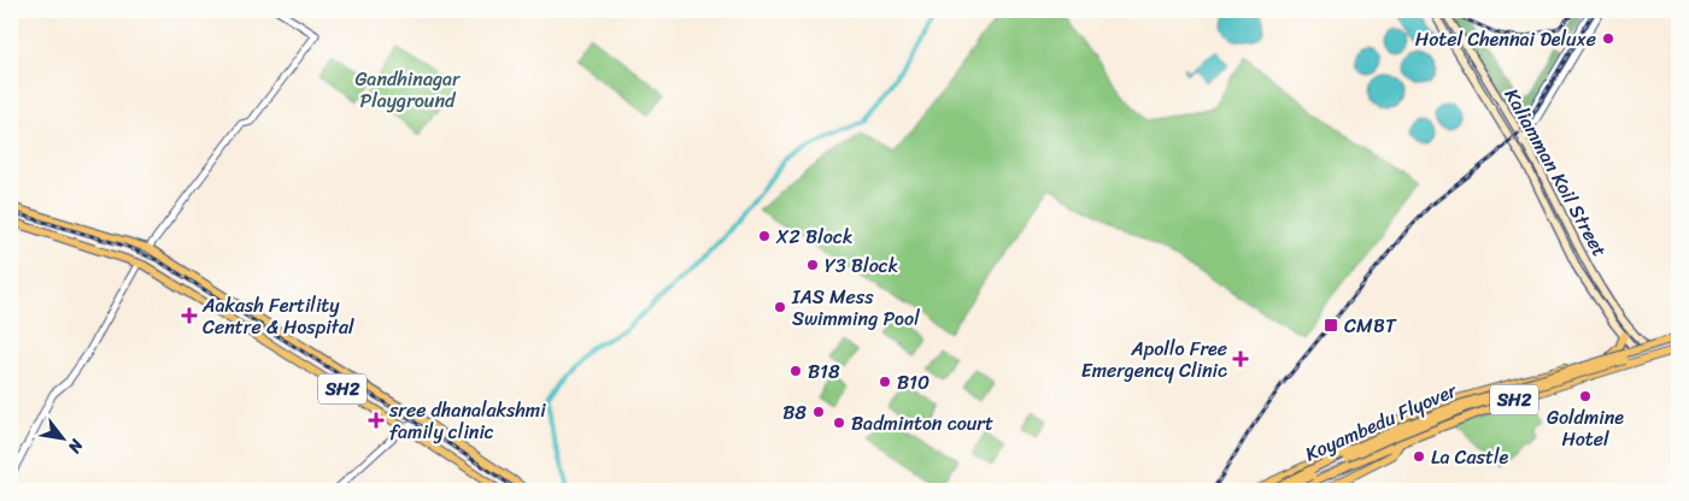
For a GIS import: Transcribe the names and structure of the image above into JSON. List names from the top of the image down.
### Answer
{
  "streets": {
    "main road": ["Kaliamman Koil Street", "SH2", "Koyambedu Flyover"]
  },
  "crossings": [
    ["Kaliamman Koil Street", "SH2"],
    ["SH2", "Koyambedu Flyover"]
  ],
  "parks": ["Gandhinagar Playground"],
  "places": {
    "other": [
      "Hotel Chennai Deluxe",
      "X2 Block",
      "Y3 Block",
      "IAS Mess Swimming Pool",
      "B18",
      "B10",
      "Goldmine Hotel",
      "B8",
      "Badminton court",
      "La Castle"
    ],
    "health": ["Aakash Fertility Centre & Hospital", "Apollo Free Emergency Clinic", "sree dhanalakshmi family clinic"],
    "transit": ["CMBT"]
  },
  "north": "bottom right"
}
